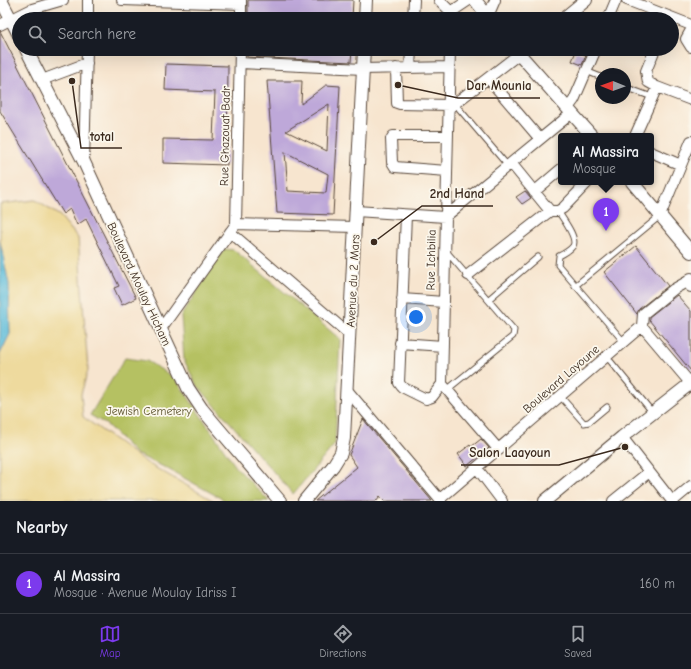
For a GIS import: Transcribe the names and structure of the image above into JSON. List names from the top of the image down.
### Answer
{
  "streets": {
    "street": [
      "Rue Ghazouat Badr",
      "Rue Ichbilia",
      "Avenue du 2 Mars",
      "Boulevard Moulay Hicham",
      "Boulevard Layoune"
    ]
  },
  "parks": ["Jewish Cemetery"],
  "places": [
    "total",
    "Dar Mounia",
    "2nd Hand",
    "Salon Laayoun"
  ],
  "north": "left",
  "page": {
    "search": "Search here",
    "popup": ["Al Massira", "Mosque"],
    "pins": "1",
    "heading": "Nearby",
    "list": [
      {
        "mark": "1",
        "name": "Al Massira",
        "note": "Mosque · Avenue Moulay Idriss I",
        "value": "160 m"
      }
    ],
    "nav": ["Map", "Directions", "Saved"]
  }
}
